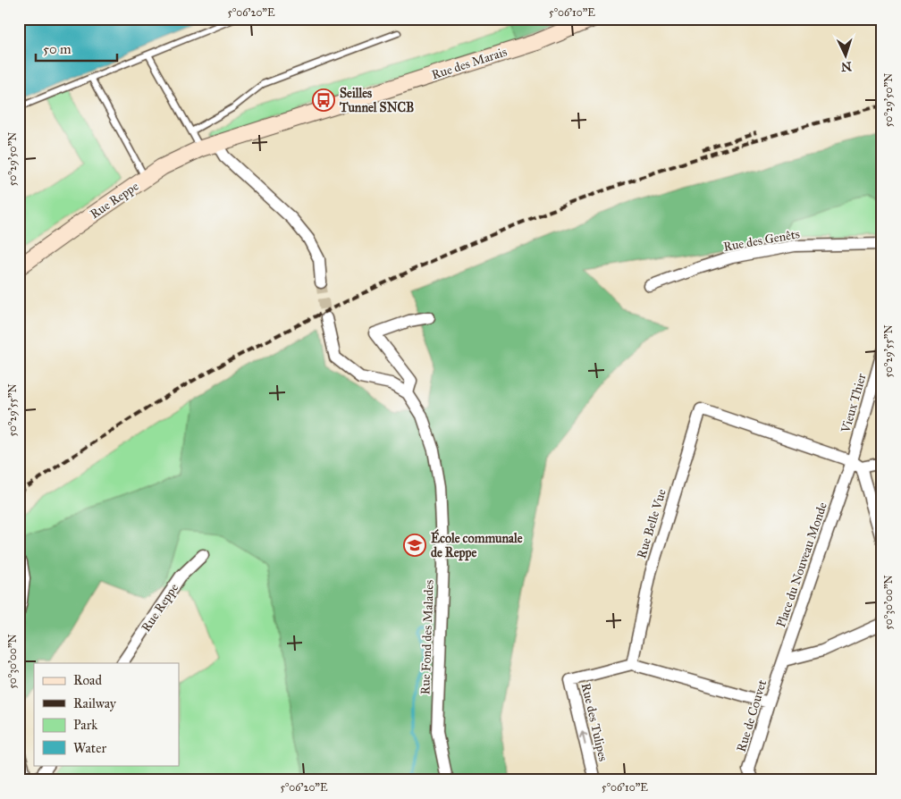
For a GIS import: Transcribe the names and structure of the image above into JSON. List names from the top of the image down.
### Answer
{
  "streets": {
    "main road": ["Rue des Marais", "Rue Reppe"],
    "street": [
      "Rue des Genêts",
      "Vieux Thier",
      "Rue Belle Vue",
      "Place du Nouveau Monde",
      "Rue Fond des Malades",
      "Rue de Couvet",
      "Rue des Tulipes"
    ]
  },
  "crossings": [
    ["Rue des Marais", "Rue Reppe"],
    ["Vieux Thier", "Rue Belle Vue"],
    ["Vieux Thier", "Place du Nouveau Monde"],
    ["Rue Belle Vue", "Place du Nouveau Monde"],
    ["Rue Belle Vue", "Rue des Tulipes"],
    ["Place du Nouveau Monde", "Rue de Couvet"]
  ],
  "places": {
    "bus stop": ["Seilles Tunnel SNCB"],
    "school or university": ["École communale de Reppe"]
  },
  "legend": [
    "Road",
    "Railway",
    "Park",
    "Water"
  ],
  "scale_bar": "50 m",
  "north": "bottom",
  "coordinates": [
    "5°06'20\"E",
    "5°06'10\"E",
    "50°29'50\"N",
    "50°29'55\"N",
    "50°30'00\"N"
  ]
}
